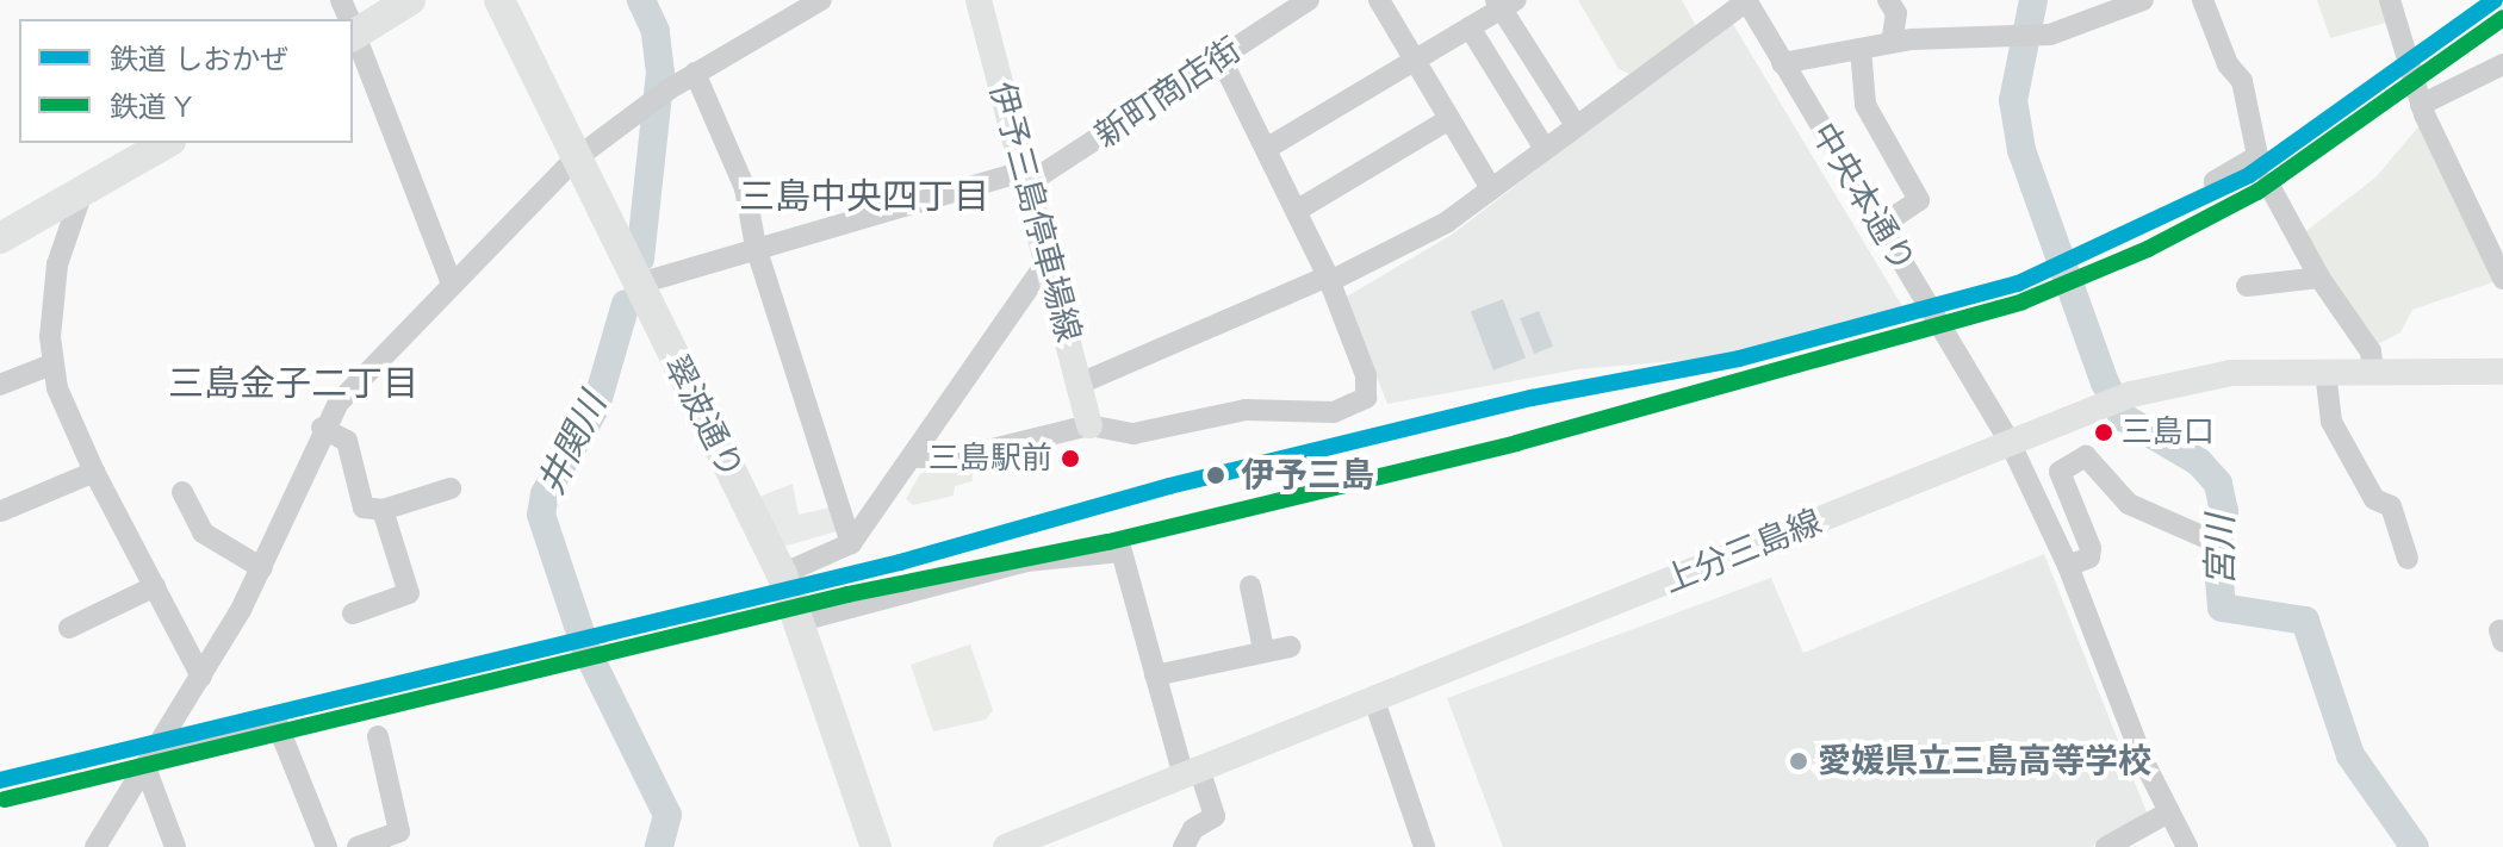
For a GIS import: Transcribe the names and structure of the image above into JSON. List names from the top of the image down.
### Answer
{
  "streets": {
    "highway": ["翠波通り"],
    "main road": ["伊予三島停車場線", "上分三島線"],
    "street": ["新町商店街", "中央本通り"]
  },
  "crossings": [
    ["新町商店街", "伊予三島停車場線"],
    ["新町商店街", "翠波通り"],
    ["中央本通り", "上分三島線"]
  ],
  "districts": ["三島中央四丁目", "三島金子二丁目"],
  "water": ["井関川", "宮川"],
  "places": [
    "三島口",
    "三島駅前",
    "伊予三島",
    "愛媛県立三島高等学校"
  ],
  "lines": ["rail line しおかぜ", "rail line Y"],
  "legend": ["鉄道 しおかぜ", "鉄道 Y"]
}
